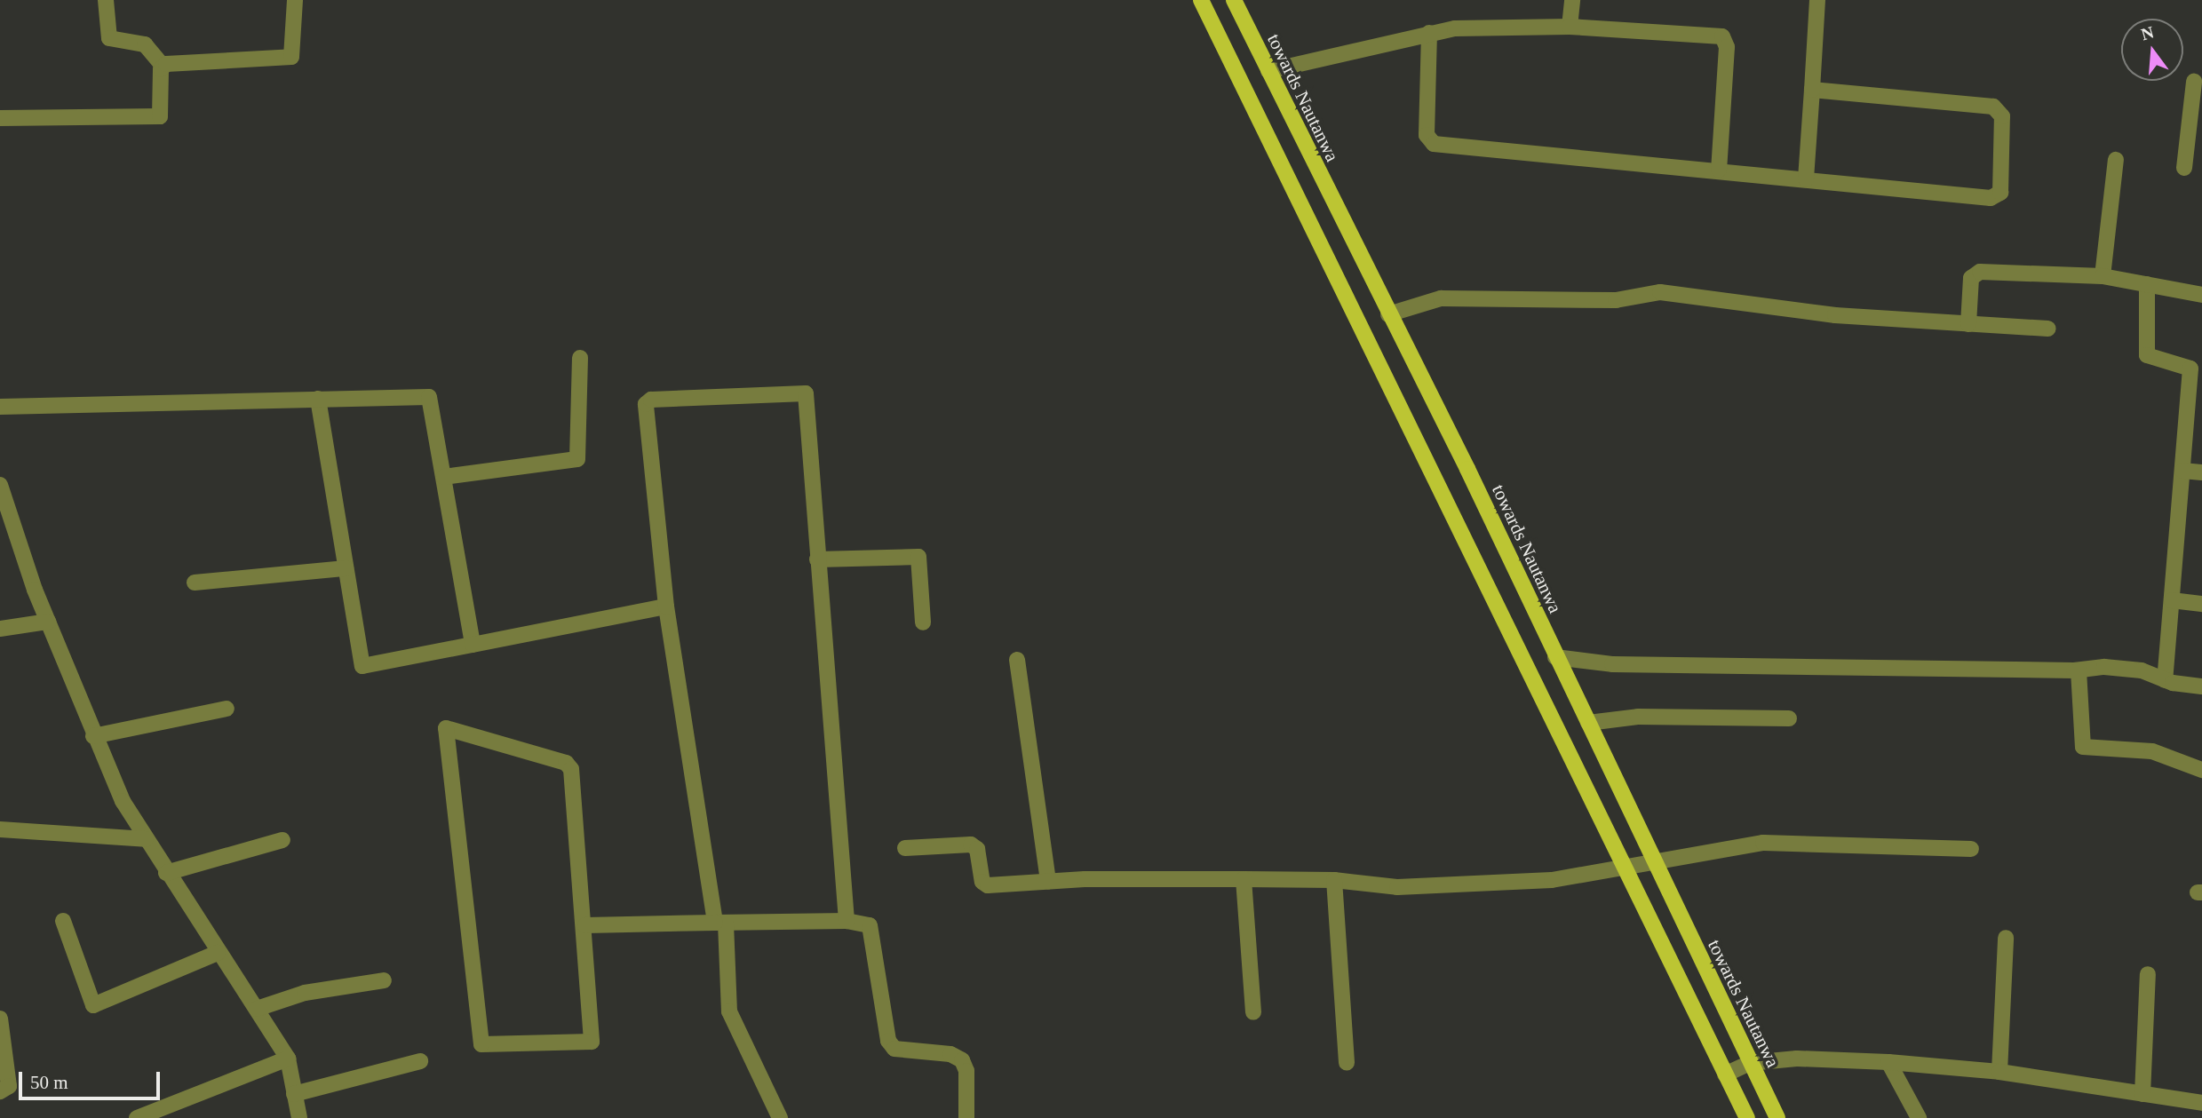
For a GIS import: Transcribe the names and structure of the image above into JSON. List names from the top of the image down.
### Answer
{
  "streets": {
    "main road": ["towards Nautanwa"]
  },
  "scale_bar": "50 m",
  "north": "top"
}
